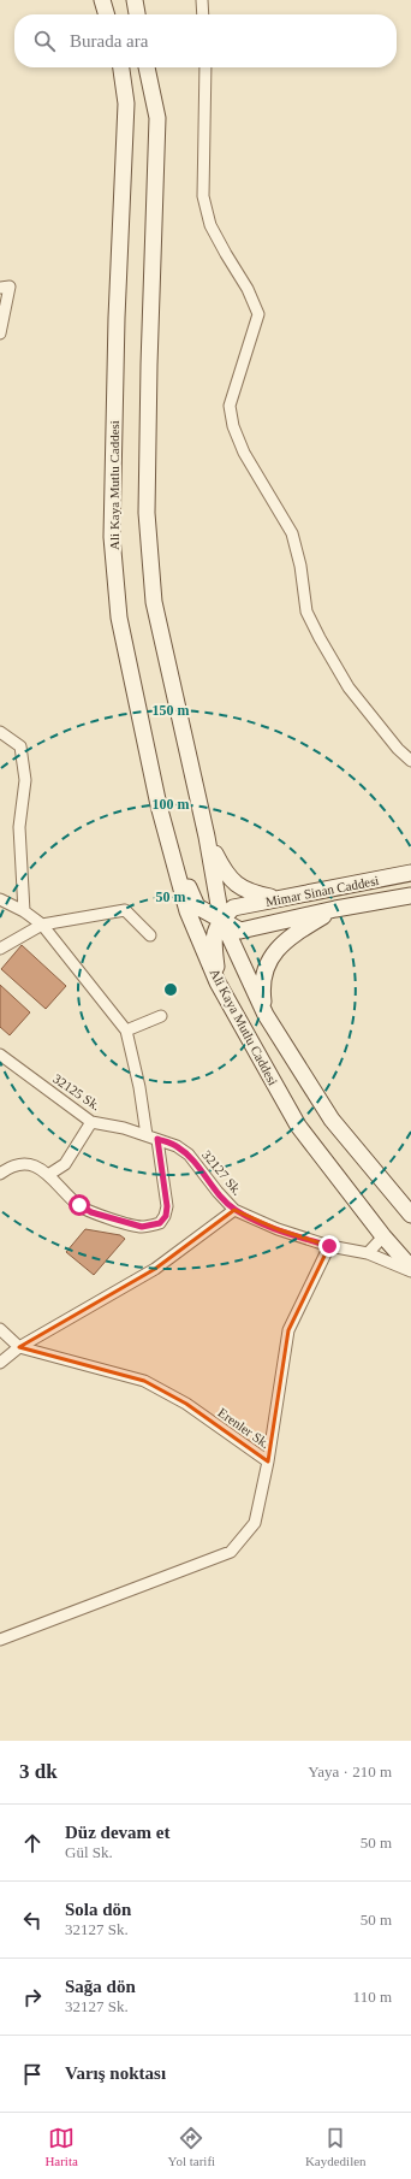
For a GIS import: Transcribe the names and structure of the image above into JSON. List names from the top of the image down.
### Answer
{
  "streets": {
    "main road": ["Ali Kaya Mutlu Caddesi", "Mimar Sinan Caddesi"],
    "street": ["32125 Sk.", "32127 Sk.", "Erenler Sk."]
  },
  "crossings": [
    ["Ali Kaya Mutlu Caddesi", "Mimar Sinan Caddesi"],
    ["32125 Sk.", "32127 Sk."],
    ["32127 Sk.", "Erenler Sk."]
  ],
  "page": {
    "search": "Burada ara",
    "heading": ["3 dk", "Yaya · 210 m"],
    "list": [
      ["Düz devam et", "Gül Sk.", "50 m"],
      ["Sola dön", "32127 Sk.", "50 m"],
      ["Sağa dön", "32127 Sk.", "110 m"],
      "Varış noktası"
    ],
    "nav": ["Harita", "Yol tarifi", "Kaydedilen"]
  },
  "rings": ["150 m", "100 m", "50 m"]
}
